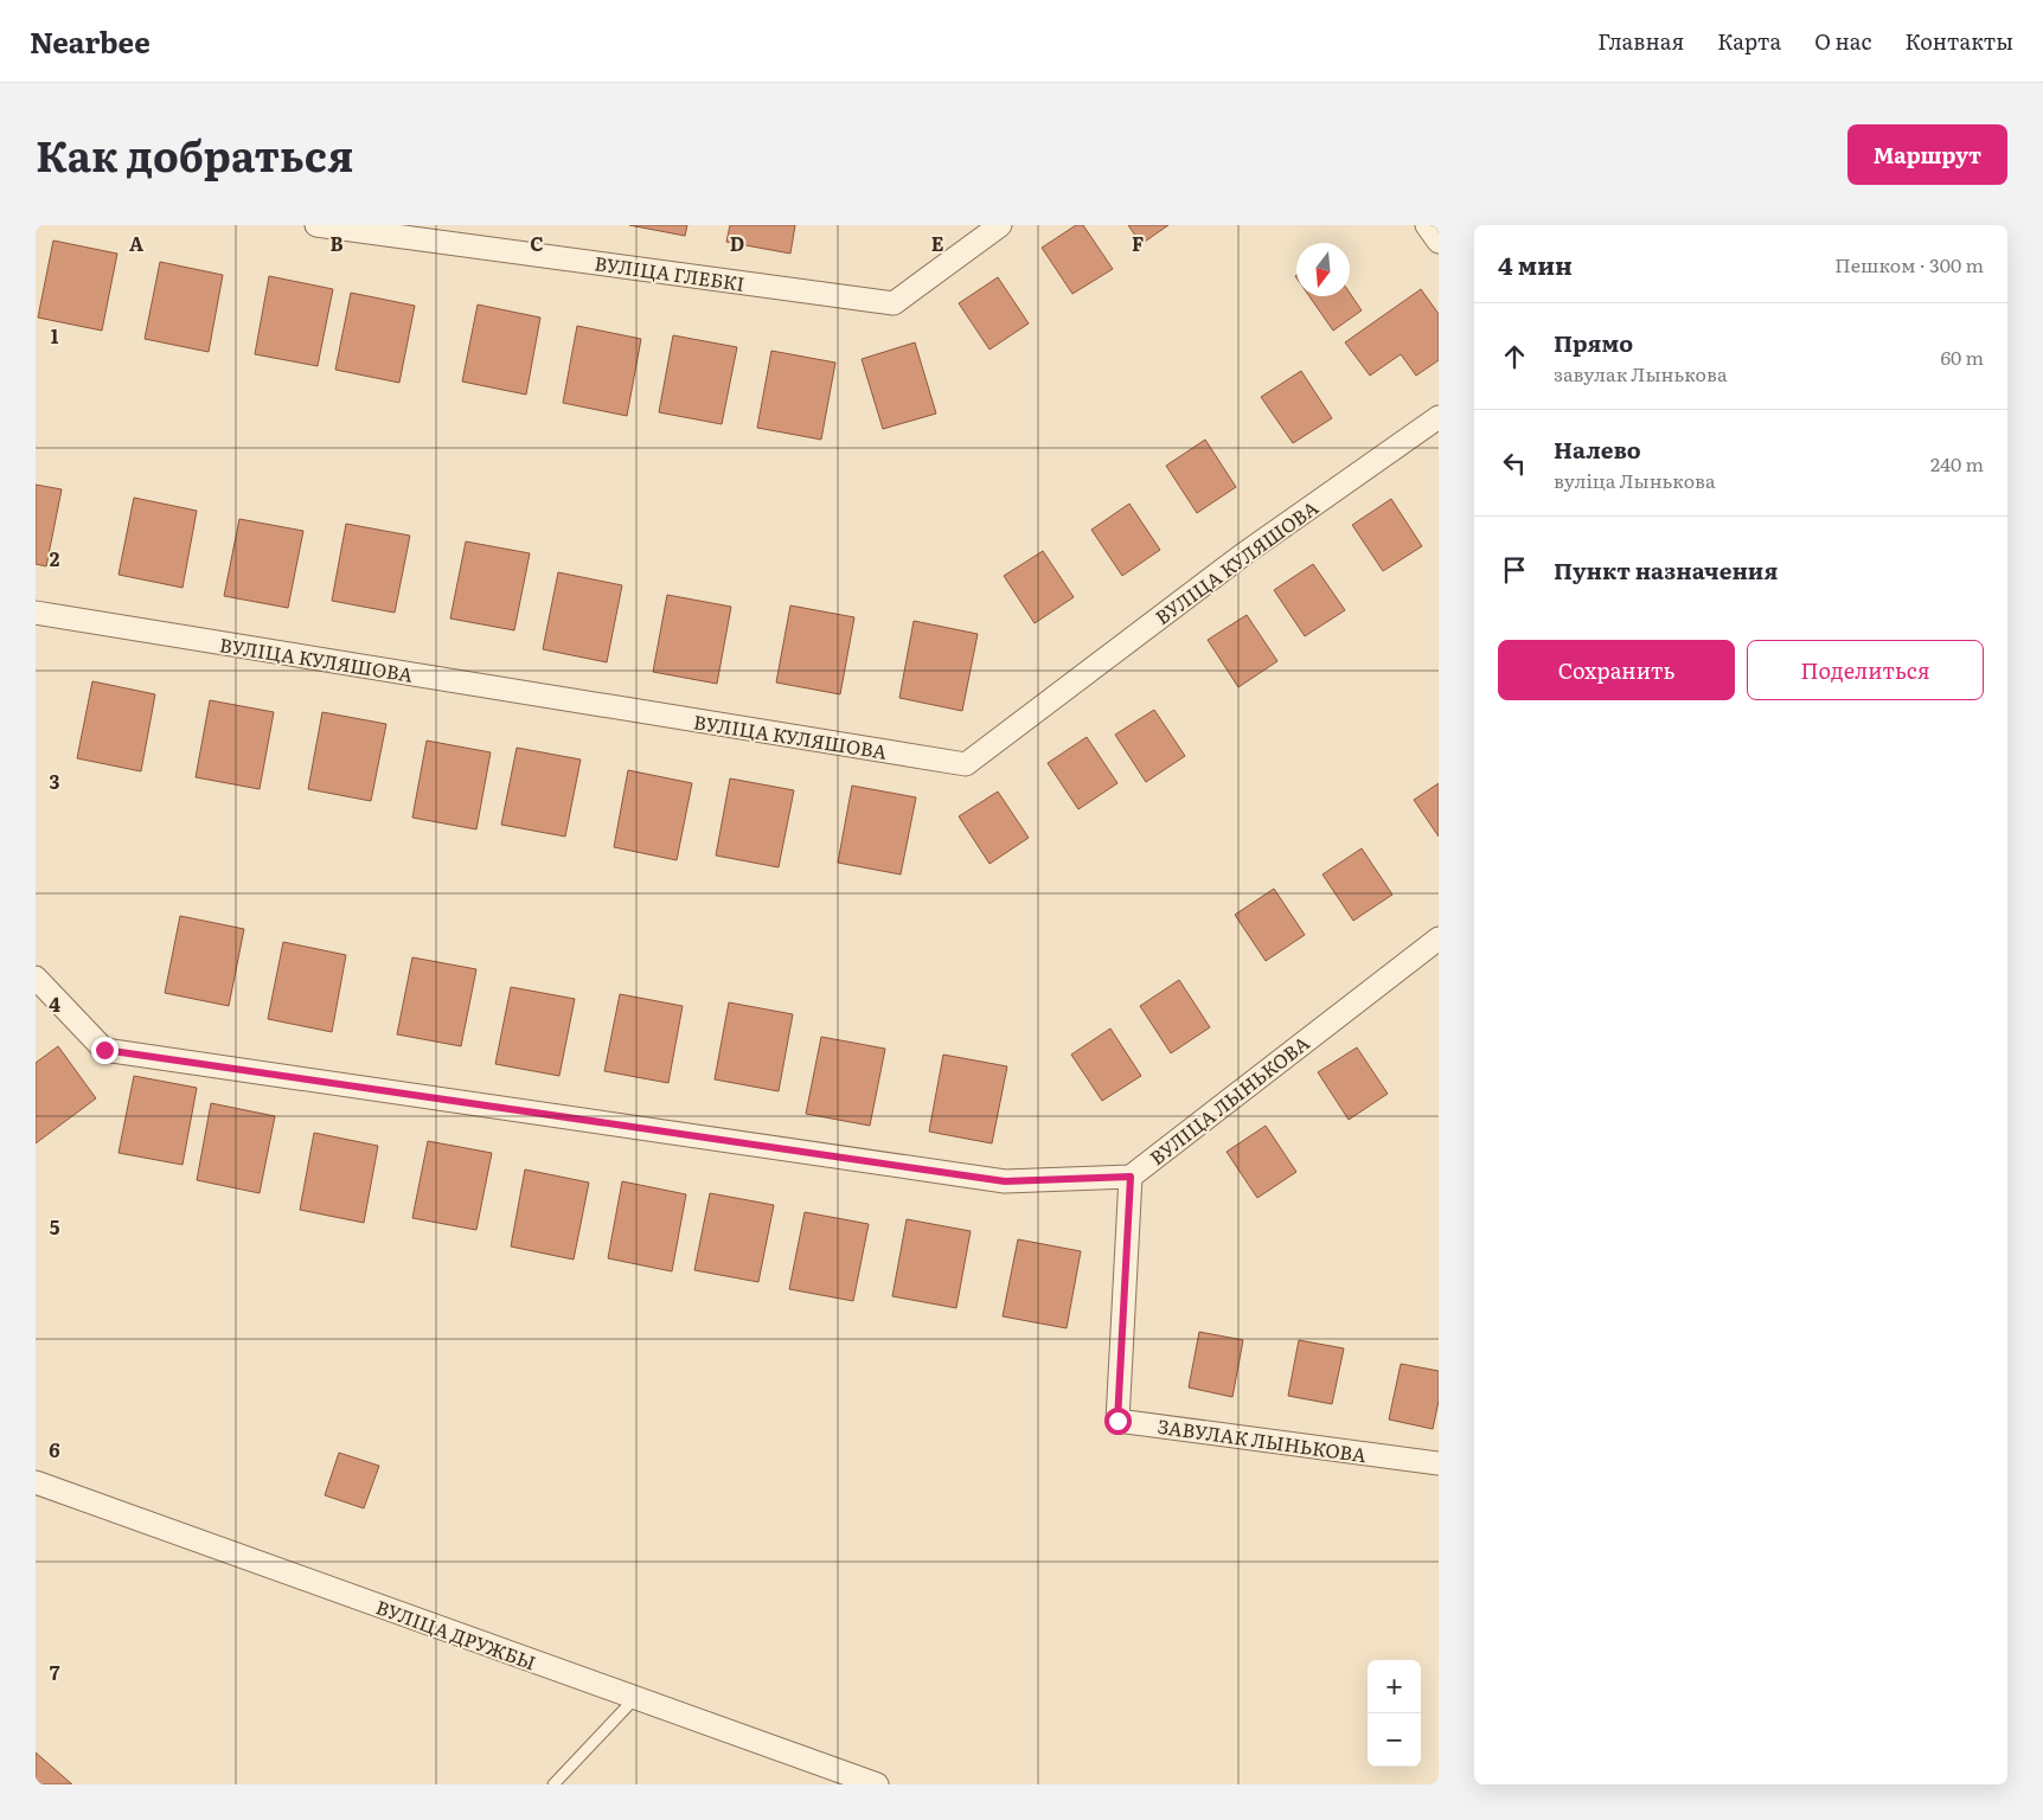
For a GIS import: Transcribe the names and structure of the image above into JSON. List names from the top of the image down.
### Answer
{
  "streets": {
    "street": [
      "ВУЛІЦА ГЛЕБКІ",
      "ВУЛІЦА КУЛЯШОВА",
      "ВУЛІЦА ЛЫНЬКОВА",
      "ЗАВУЛАК ЛЫНЬКОВА",
      "ВУЛІЦА ДРУЖБЫ"
    ]
  },
  "crossings": [
    ["ВУЛІЦА ЛЫНЬКОВА", "ЗАВУЛАК ЛЫНЬКОВА"]
  ],
  "north": "bottom",
  "page": {
    "header": "Nearbee",
    "nav": [
      "Главная",
      "Карта",
      "О нас",
      "Контакты"
    ],
    "title": "Как добраться",
    "buttons": [
      "Маршрут",
      ["Сохранить", "Поделиться"]
    ],
    "heading": ["4 мин", "Пешком · 300 m"],
    "list": [
      ["Прямо", "завулак Лынькова", "60 m"],
      ["Налево", "вуліца Лынькова", "240 m"],
      "Пункт назначения"
    ],
    "map_buttons": ["+", "−"]
  },
  "grid": {
    "columns": [
      "A",
      "B",
      "C",
      "D",
      "E",
      "F"
    ],
    "rows": [
      "1",
      "2",
      "3",
      "4",
      "5",
      "6",
      "7"
    ]
  }
}
